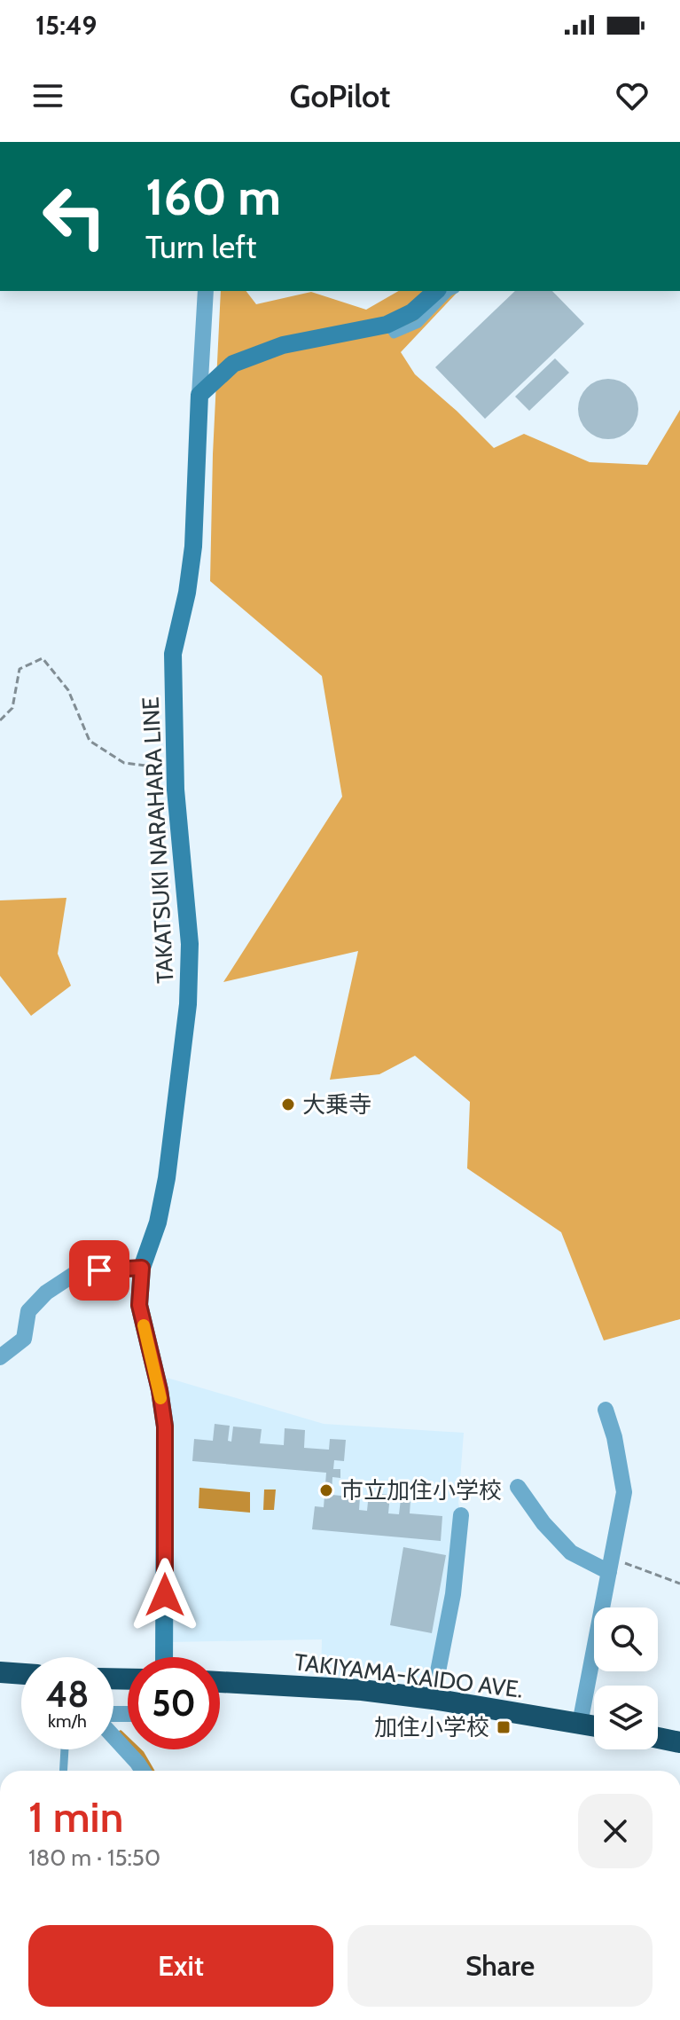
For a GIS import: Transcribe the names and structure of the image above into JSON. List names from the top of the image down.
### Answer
{
  "streets": {
    "highway": ["TAKIYAMA-KAIDO AVE."],
    "main road": ["TAKATSUKI NARAHARA LINE"]
  },
  "places": {
    "other": ["大乗寺", "市立加住小学校"],
    "transit": ["加住小学校"]
  },
  "page": {
    "status": "15:49",
    "header": "GoPilot",
    "turn": ["160 m", "Turn left"],
    "speed": "48 km/h",
    "limit": "50",
    "heading": ["1 min", "180 m · 15:50"],
    "buttons": ["Exit", "Share"]
  }
}
